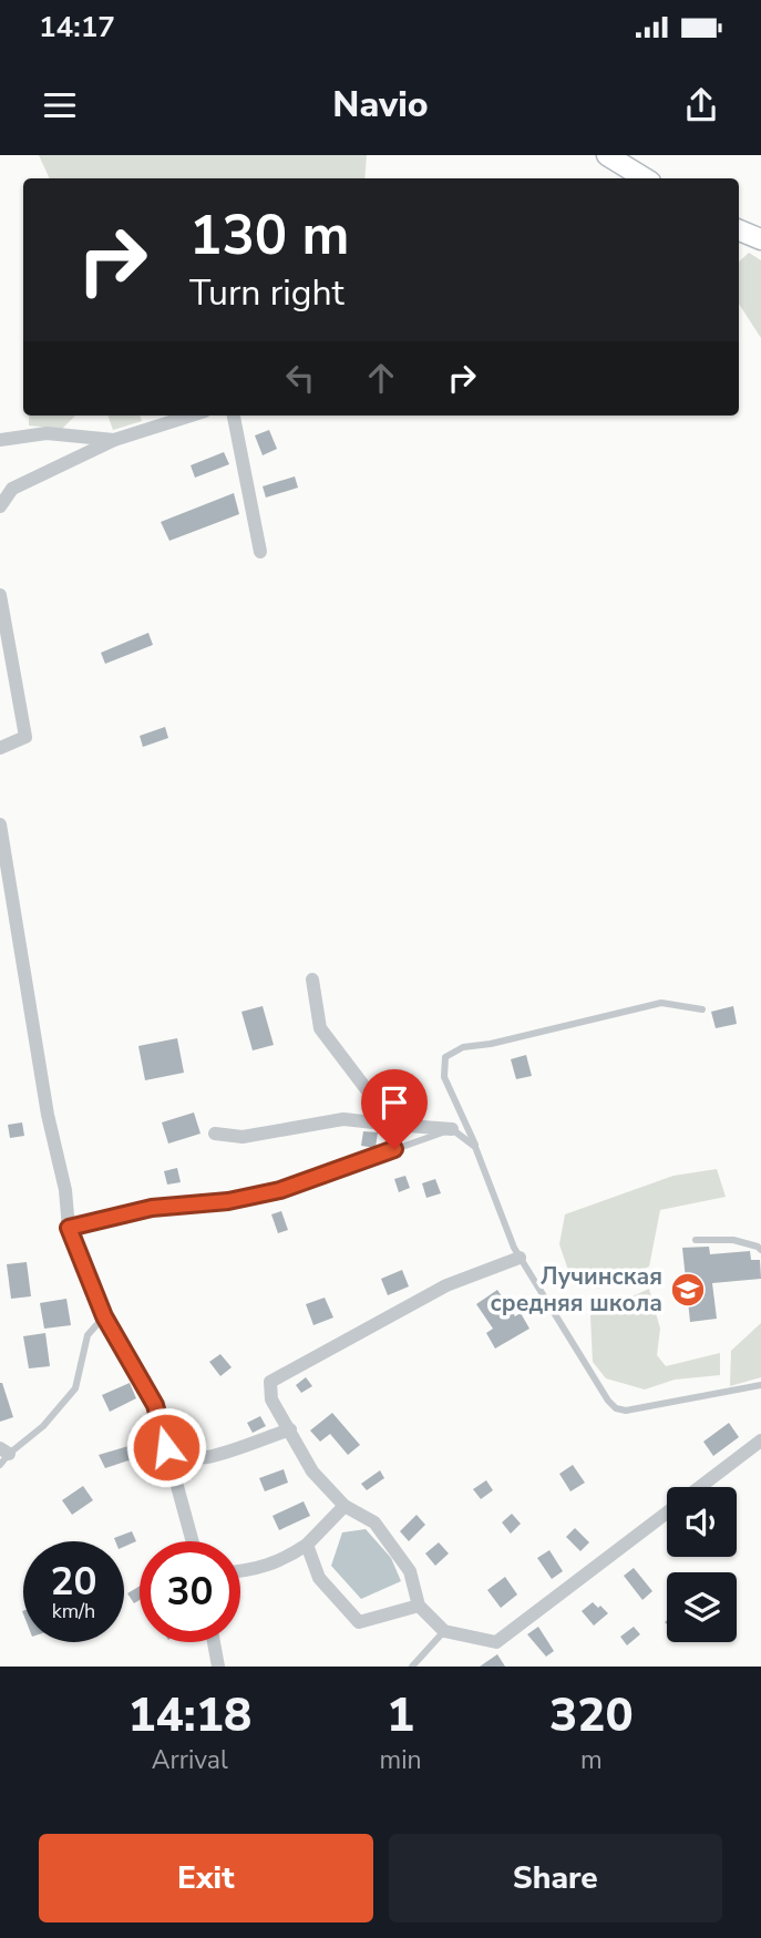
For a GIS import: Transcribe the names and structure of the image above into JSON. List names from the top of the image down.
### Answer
{
  "places": {
    "school or university": ["Лучинская средняя школа"]
  },
  "page": {
    "status": "14:17",
    "header": "Navio",
    "turn": ["130 m", "Turn right"],
    "speed": "20 km/h",
    "limit": "30",
    "eta": [
      "14:18",
      "Arrival",
      "1",
      "min",
      "320",
      "m"
    ],
    "buttons": ["Exit", "Share"]
  }
}
